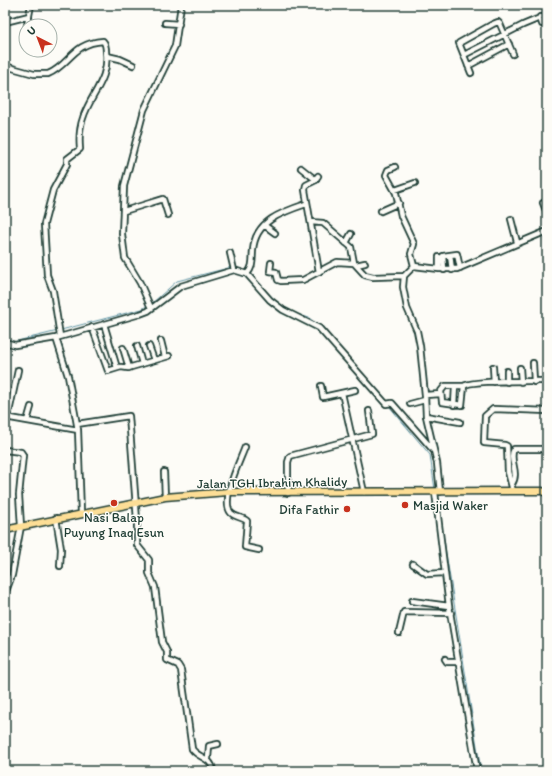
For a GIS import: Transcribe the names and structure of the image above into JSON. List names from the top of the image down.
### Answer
{
  "streets": {
    "main road": ["Jalan TGH Ibrahim Khalidy"]
  },
  "places": ["Nasi Balap Puyung Inaq Esun", "Masjid Waker", "Difa Fathir"],
  "north": "top left"
}
